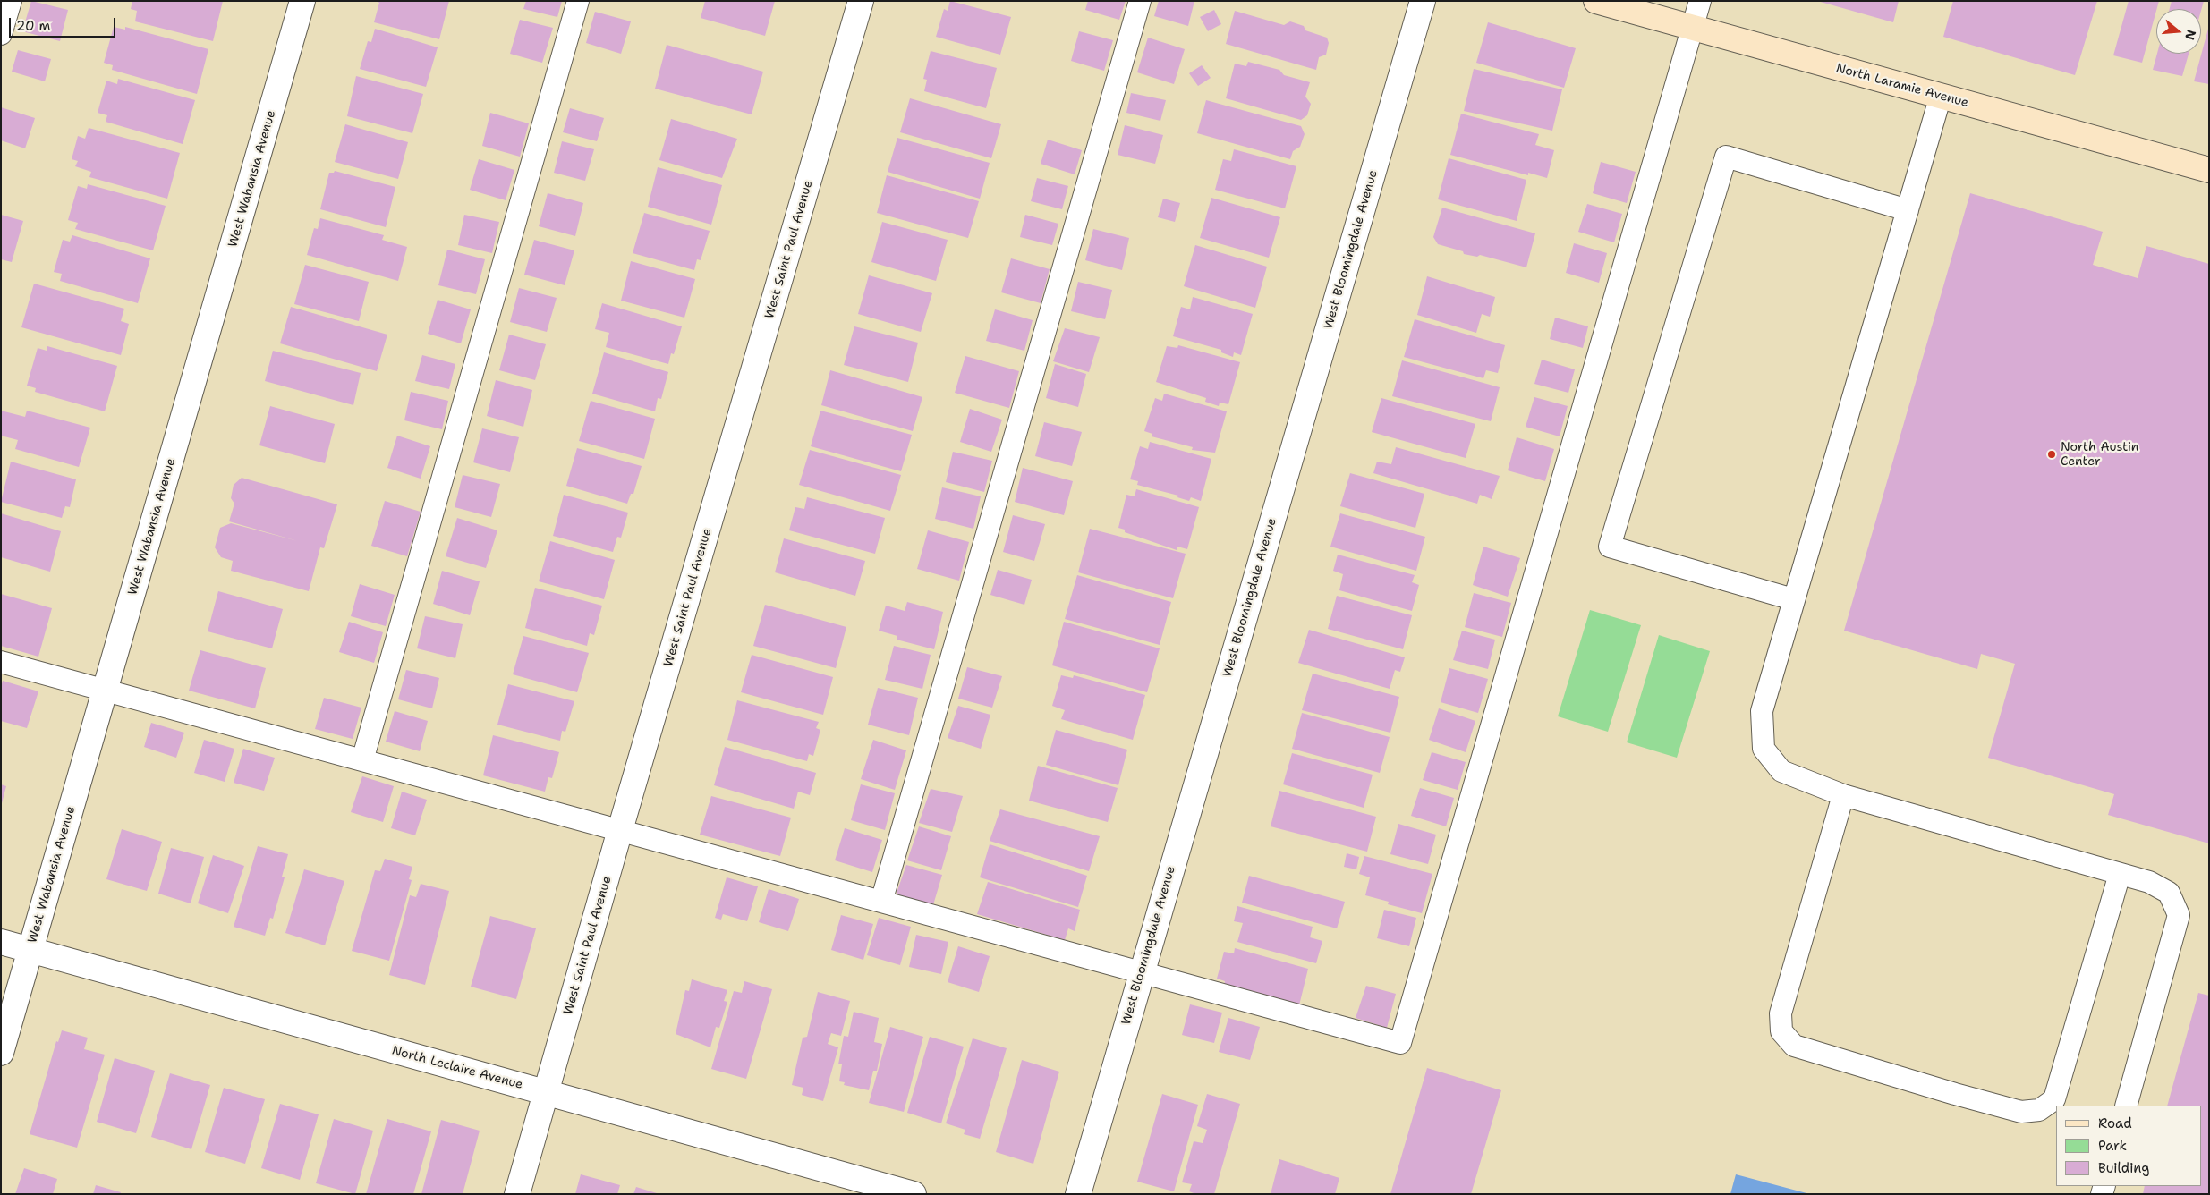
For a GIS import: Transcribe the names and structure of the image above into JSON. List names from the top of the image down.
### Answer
{
  "streets": {
    "street": [
      "North Laramie Avenue",
      "West Wabansia Avenue",
      "West Saint Paul Avenue",
      "West Bloomingdale Avenue",
      "North Leclaire Avenue"
    ]
  },
  "crossings": [
    ["West Wabansia Avenue", "North Leclaire Avenue"],
    ["West Saint Paul Avenue", "North Leclaire Avenue"]
  ],
  "places": ["North Austin Center"],
  "legend": ["Road", "Park", "Building"],
  "scale_bar": "20 m",
  "north": "right"
}
